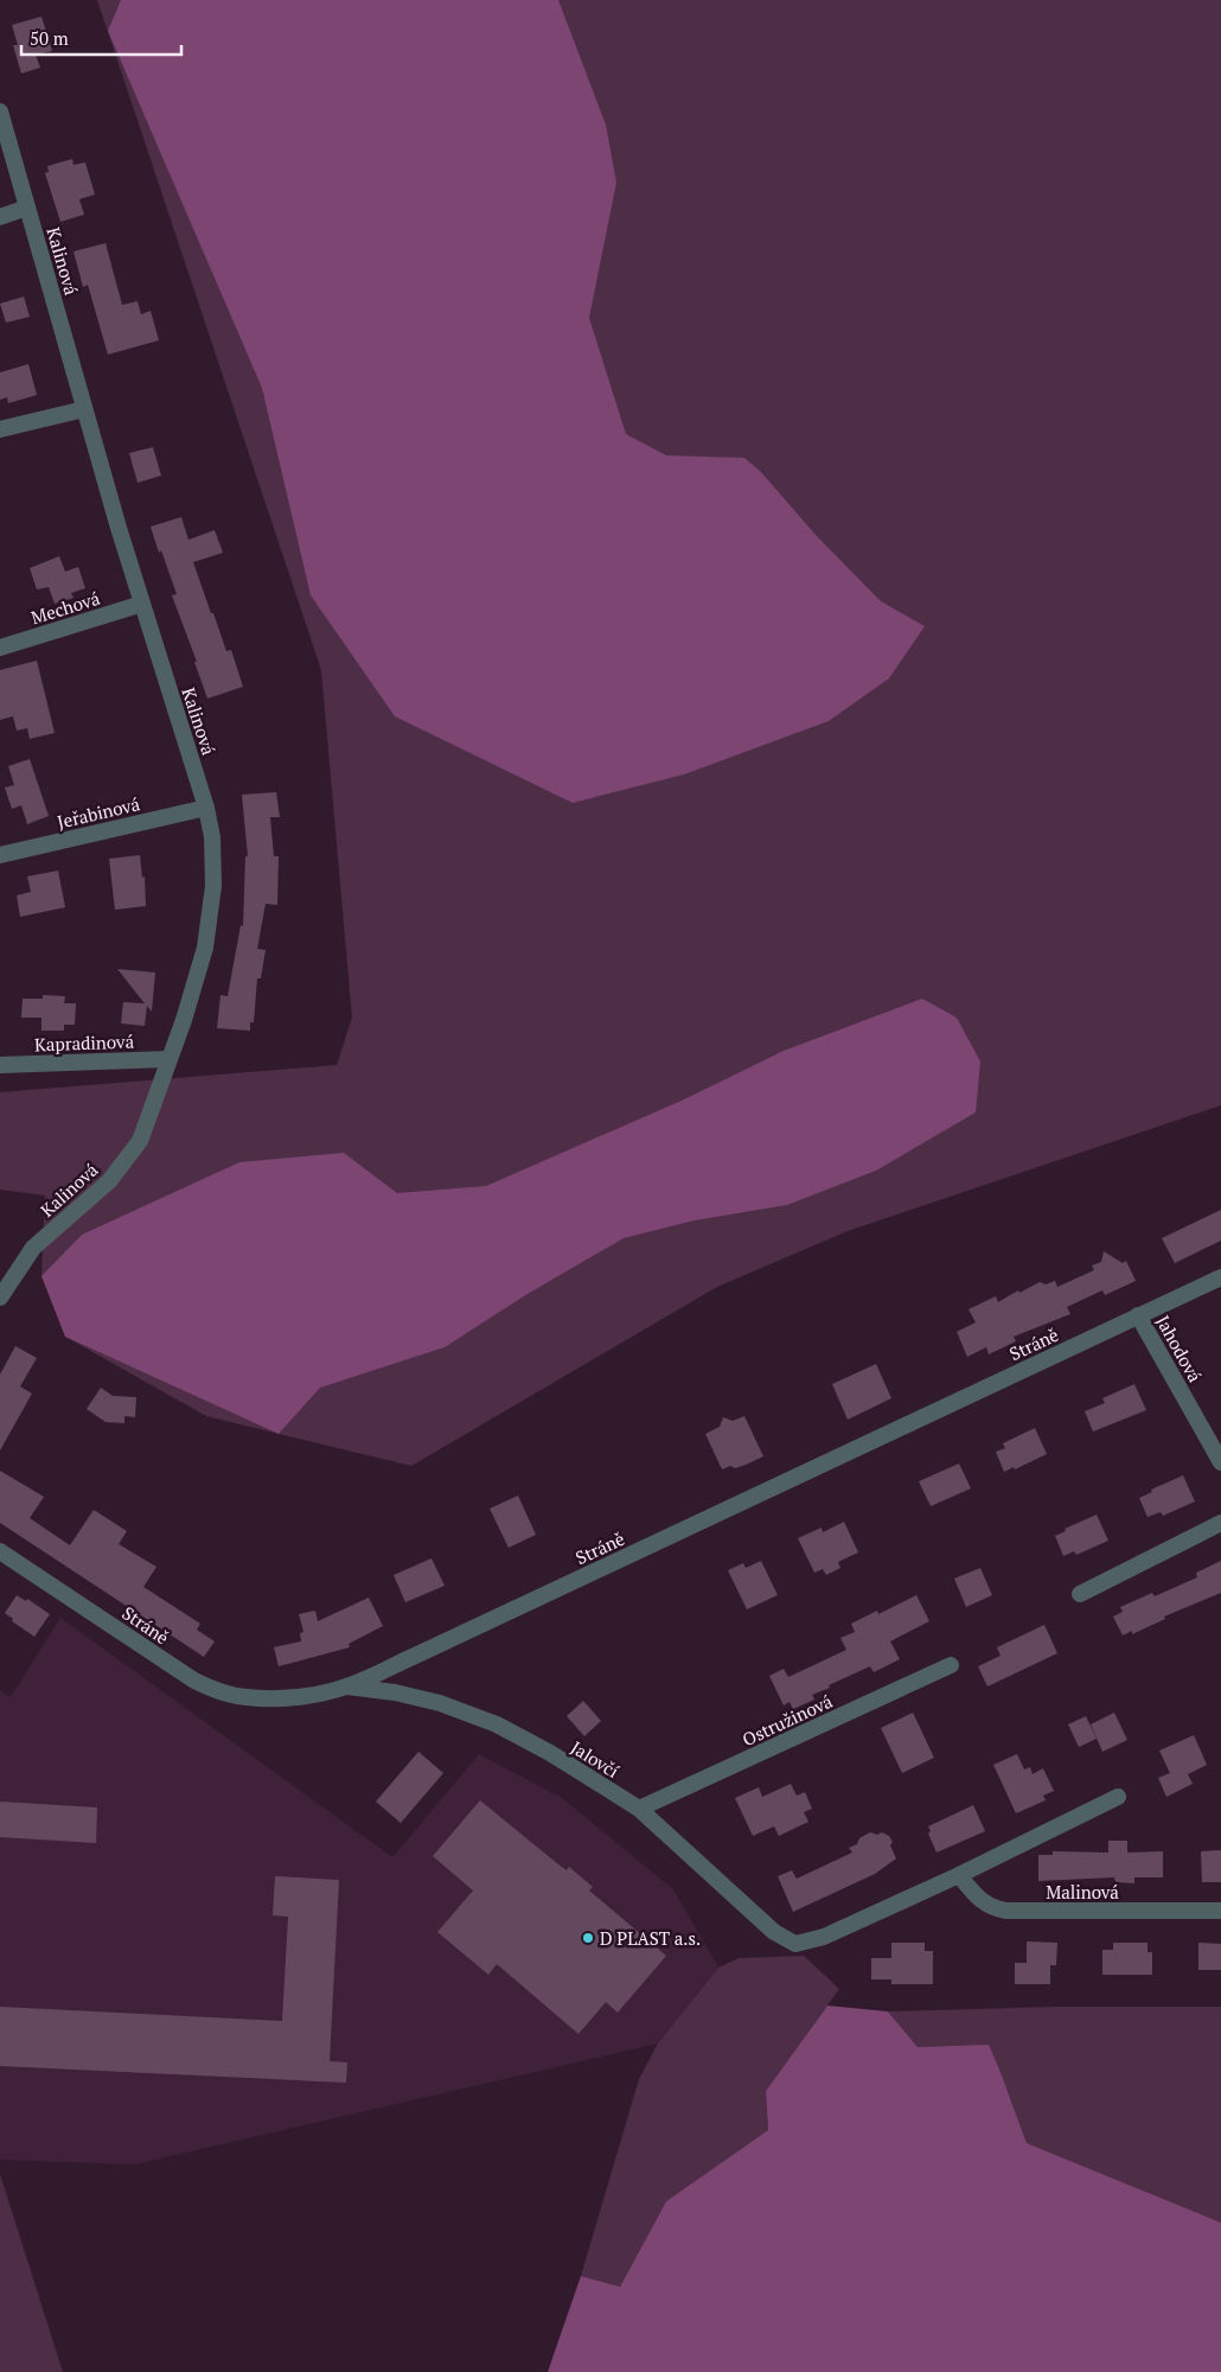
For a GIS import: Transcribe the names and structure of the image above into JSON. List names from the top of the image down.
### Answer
{
  "streets": {
    "street": [
      "Kalinová",
      "Mechová",
      "Jeřabinová",
      "Kapradinová",
      "Stráně",
      "Jahodová",
      "Ostružinová",
      "Jalovčí",
      "Malinová"
    ]
  },
  "crossings": [
    ["Kalinová", "Mechová"],
    ["Kalinová", "Jeřabinová"],
    ["Kalinová", "Kapradinová"],
    ["Stráně", "Jahodová"],
    ["Stráně", "Jalovčí"],
    ["Ostružinová", "Jalovčí"],
    ["Jalovčí", "Malinová"]
  ],
  "places": ["D PLAST a.s."],
  "scale_bar": "50 m"
}
